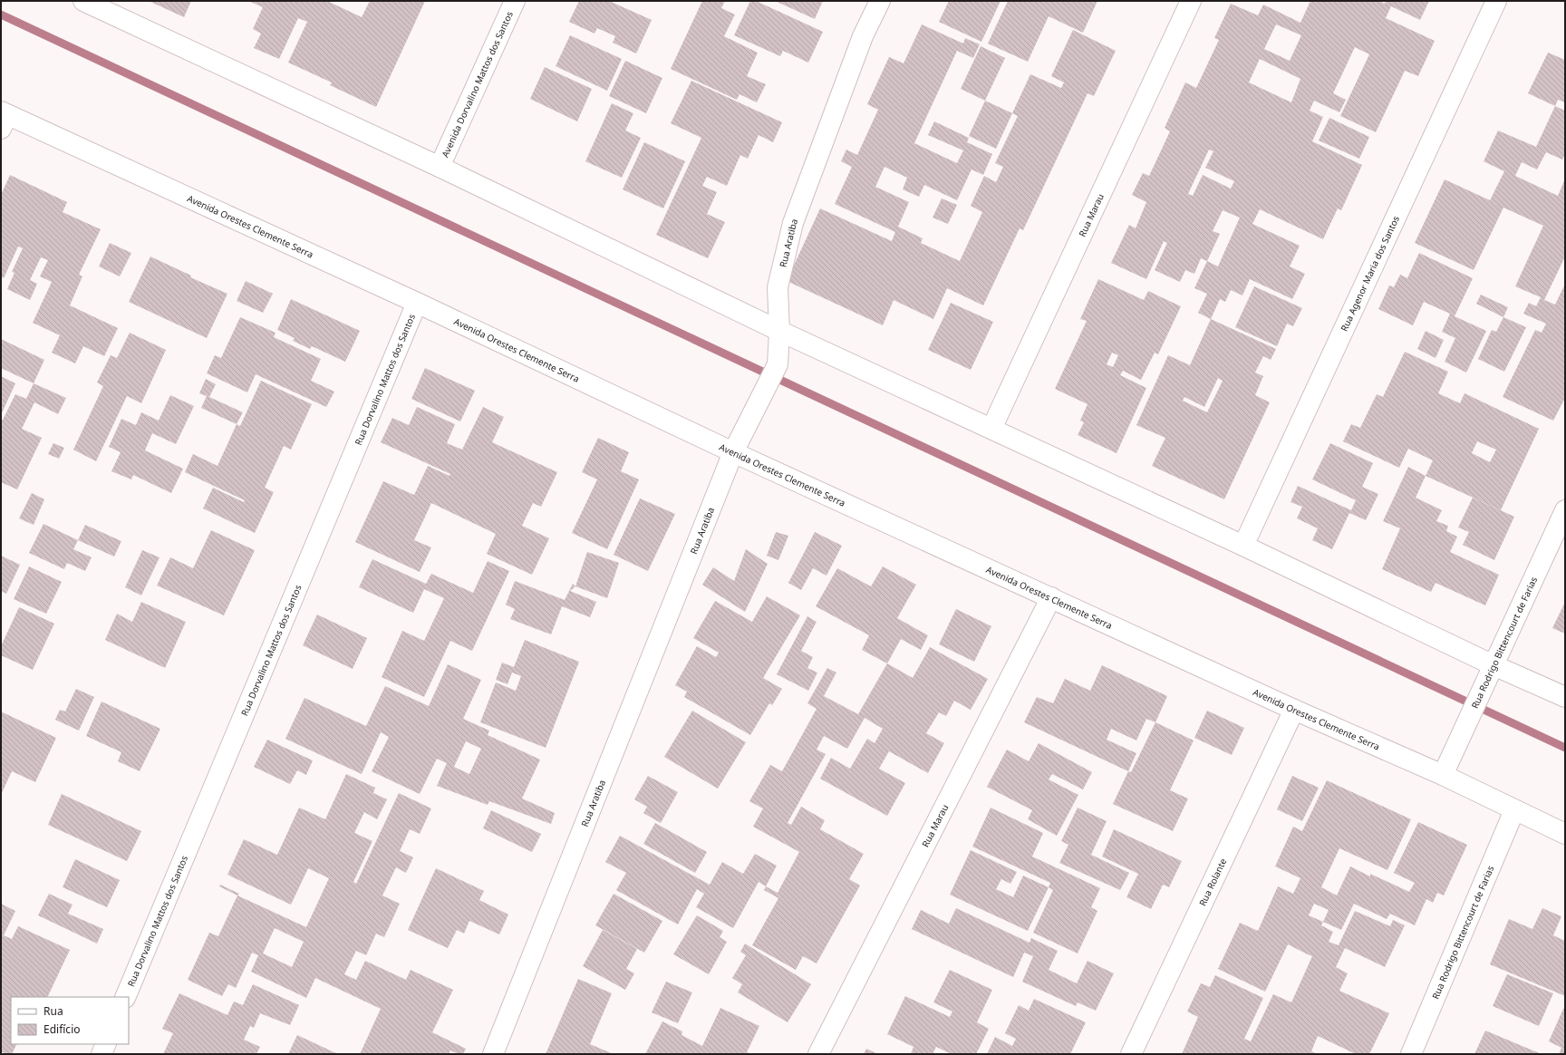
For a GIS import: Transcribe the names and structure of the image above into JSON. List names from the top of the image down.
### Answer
{
  "streets": {
    "street": [
      "Avenida Dorvalino Mattos dos Santos",
      "Rua Marau",
      "Avenida Orestes Clemente Serra",
      "Rua Aratiba",
      "Rua Agenor Maria dos Santos",
      "Rua Dorvalino Mattos dos Santos",
      "Rua Rodrigo Bittencourt de Farias",
      "Rua Rolante"
    ]
  },
  "crossings": [
    ["Rua Marau", "Avenida Orestes Clemente Serra"],
    ["Avenida Orestes Clemente Serra", "Rua Aratiba"],
    ["Avenida Orestes Clemente Serra", "Rua Dorvalino Mattos dos Santos"],
    ["Avenida Orestes Clemente Serra", "Rua Rodrigo Bittencourt de Farias"],
    ["Avenida Orestes Clemente Serra", "Rua Rolante"]
  ],
  "legend": ["Rua", "Edifício"]
}
